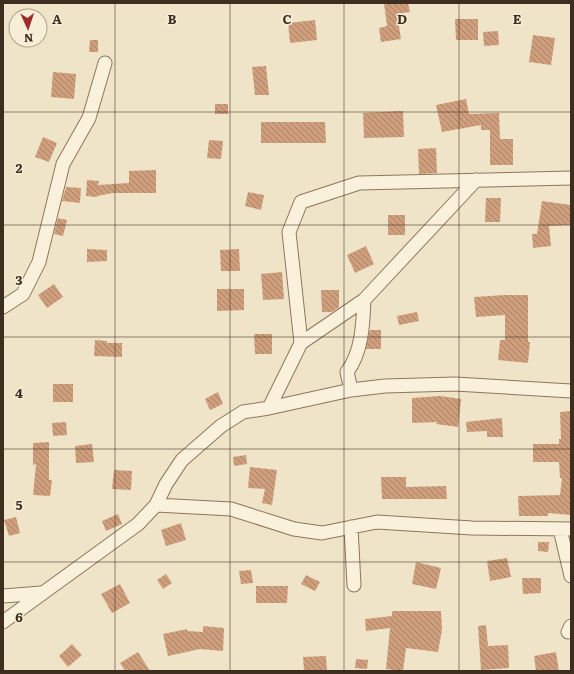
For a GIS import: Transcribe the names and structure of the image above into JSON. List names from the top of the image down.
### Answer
{
  "north": "bottom",
  "grid": {
    "columns": [
      "A",
      "B",
      "C",
      "D",
      "E"
    ],
    "rows": [
      "2",
      "3",
      "4",
      "5",
      "6"
    ]
  }
}
